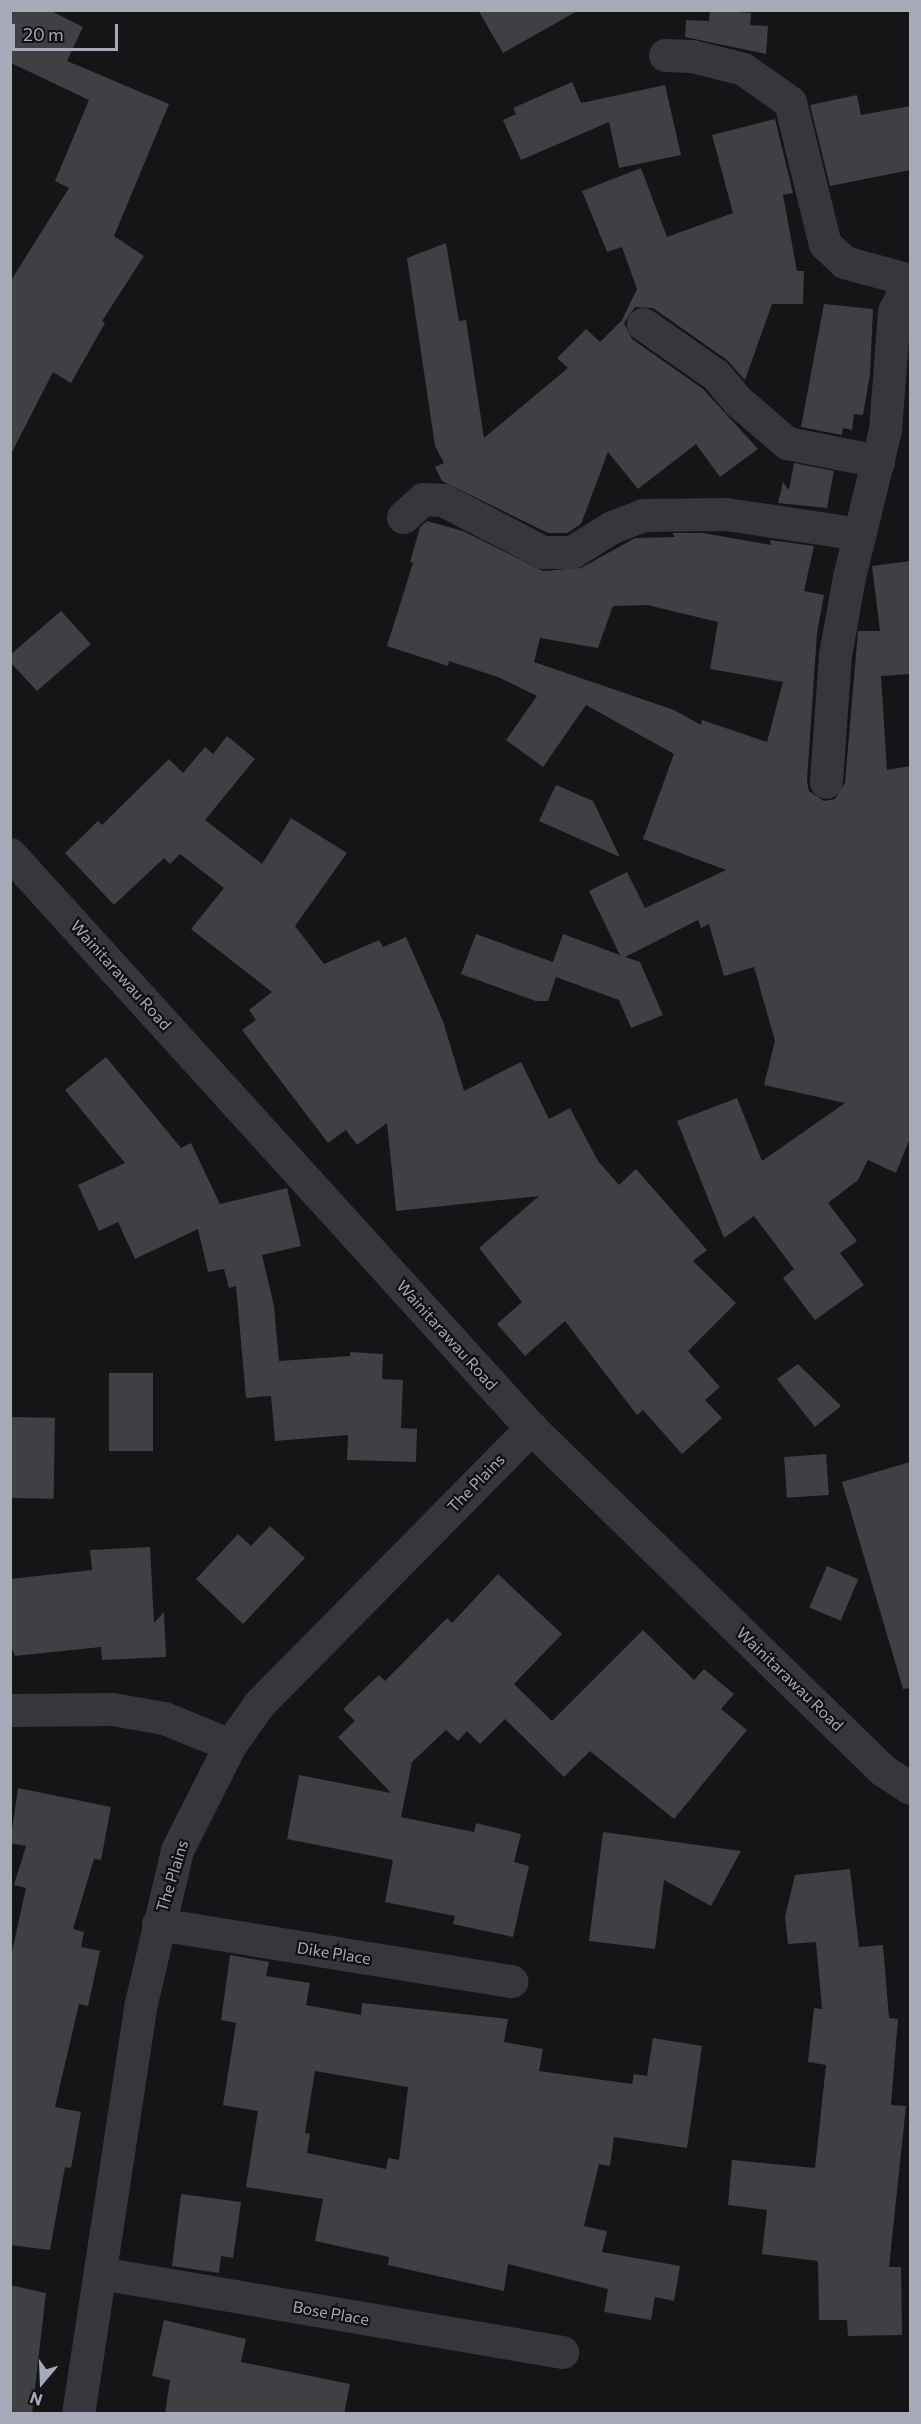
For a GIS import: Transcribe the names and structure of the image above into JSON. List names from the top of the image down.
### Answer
{
  "streets": {
    "street": [
      "Wainitarawau Road",
      "The Plains",
      "Dike Place",
      "Bose Place"
    ]
  },
  "crossings": [
    ["Wainitarawau Road", "The Plains"],
    ["The Plains", "Dike Place"],
    ["The Plains", "Bose Place"]
  ],
  "scale_bar": "20 m",
  "north": "bottom"
}
